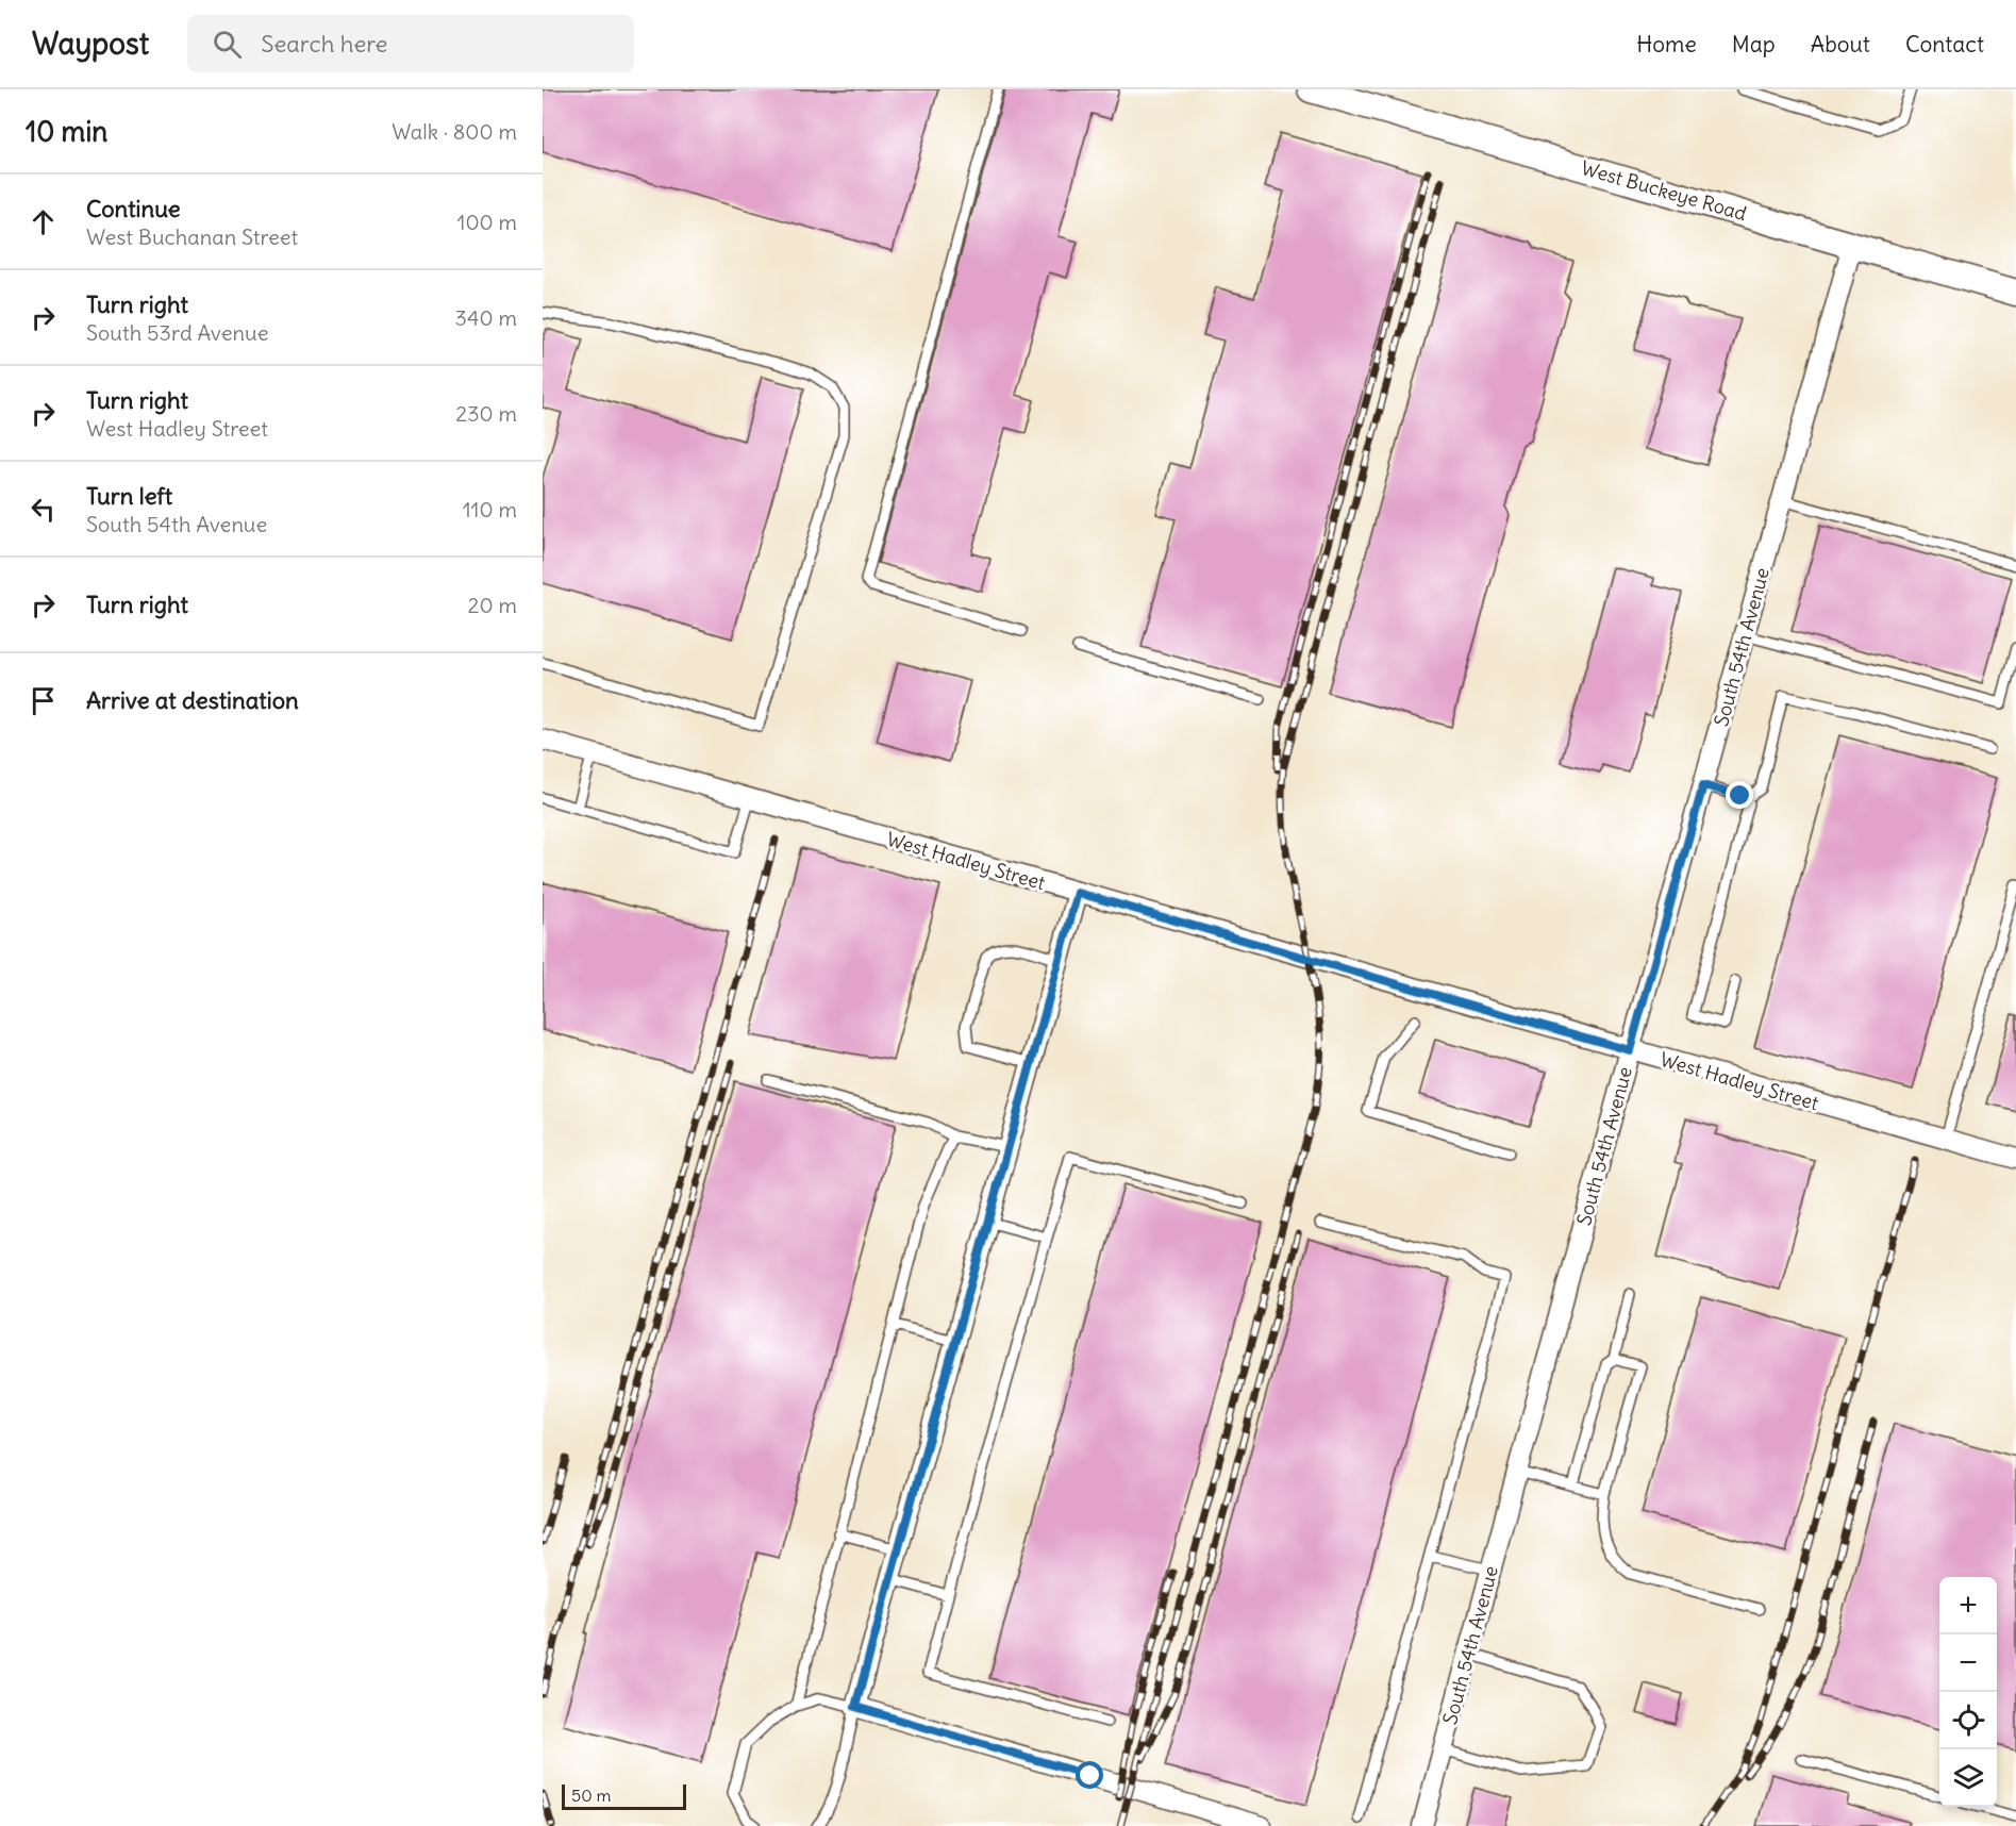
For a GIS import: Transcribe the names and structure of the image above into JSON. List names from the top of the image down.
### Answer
{
  "streets": {
    "main road": ["West Buckeye Road"],
    "street": ["South 54th Avenue", "West Hadley Street"]
  },
  "crossings": [
    ["West Buckeye Road", "South 54th Avenue"],
    ["South 54th Avenue", "West Hadley Street"]
  ],
  "scale_bar": "50 m",
  "page": {
    "header": "Waypost",
    "search": "Search here",
    "nav": [
      "Home",
      "Map",
      "About",
      "Contact"
    ],
    "heading": ["10 min", "Walk · 800 m"],
    "list": [
      ["Continue", "West Buchanan Street", "100 m"],
      ["Turn right", "South 53rd Avenue", "340 m"],
      ["Turn right", "West Hadley Street", "230 m"],
      ["Turn left", "South 54th Avenue", "110 m"],
      ["Turn right", "20 m"],
      "Arrive at destination"
    ],
    "map_buttons": ["+", "−"],
    "scale": "50 m"
  }
}
